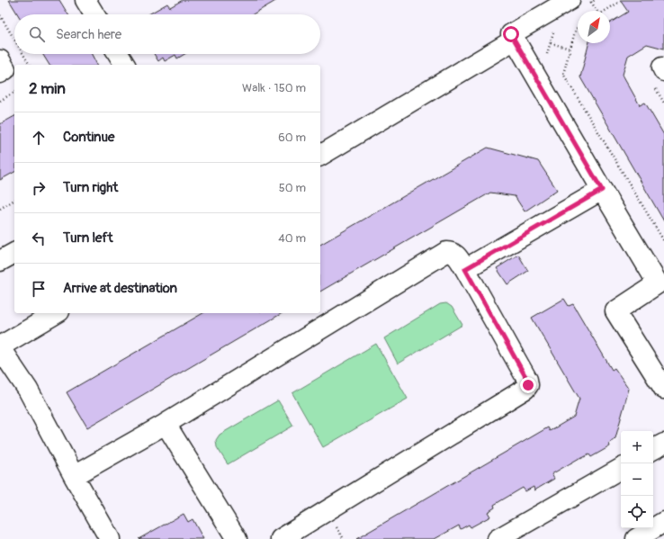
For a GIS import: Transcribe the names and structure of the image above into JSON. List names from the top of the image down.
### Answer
{
  "north": "top right",
  "page": {
    "search": "Search here",
    "heading": ["2 min", "Walk · 150 m"],
    "list": [
      ["Continue", "60 m"],
      ["Turn right", "50 m"],
      ["Turn left", "40 m"],
      "Arrive at destination"
    ],
    "map_buttons": ["+", "−"]
  }
}
